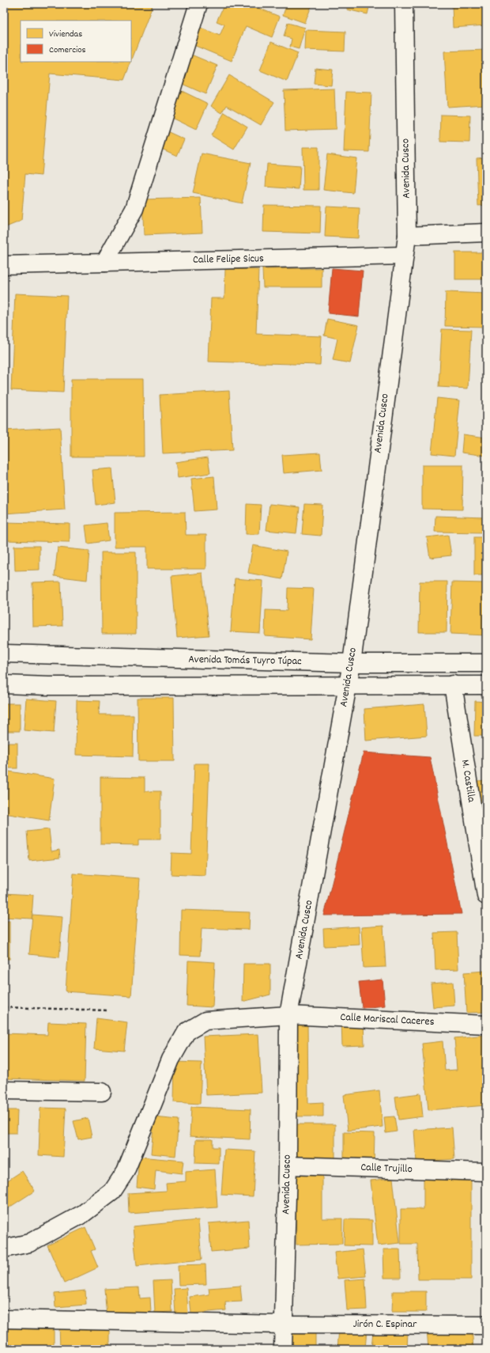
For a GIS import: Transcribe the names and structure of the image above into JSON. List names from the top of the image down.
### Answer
{
  "streets": {
    "street": [
      "Avenida Cusco",
      "Calle Felipe Sicus",
      "Avenida Tomás Tuyro Túpac",
      "M. Castilla",
      "Calle Mariscal Caceres",
      "Calle Trujillo",
      "Jirón C. Espinar"
    ]
  },
  "crossings": [
    ["Avenida Cusco", "Calle Felipe Sicus"],
    ["Avenida Cusco", "Avenida Tomás Tuyro Túpac"],
    ["Avenida Cusco", "Calle Mariscal Caceres"],
    ["Avenida Cusco", "Calle Trujillo"],
    ["Avenida Cusco", "Jirón C. Espinar"]
  ],
  "legend": ["Viviendas", "Comercios"]
}
